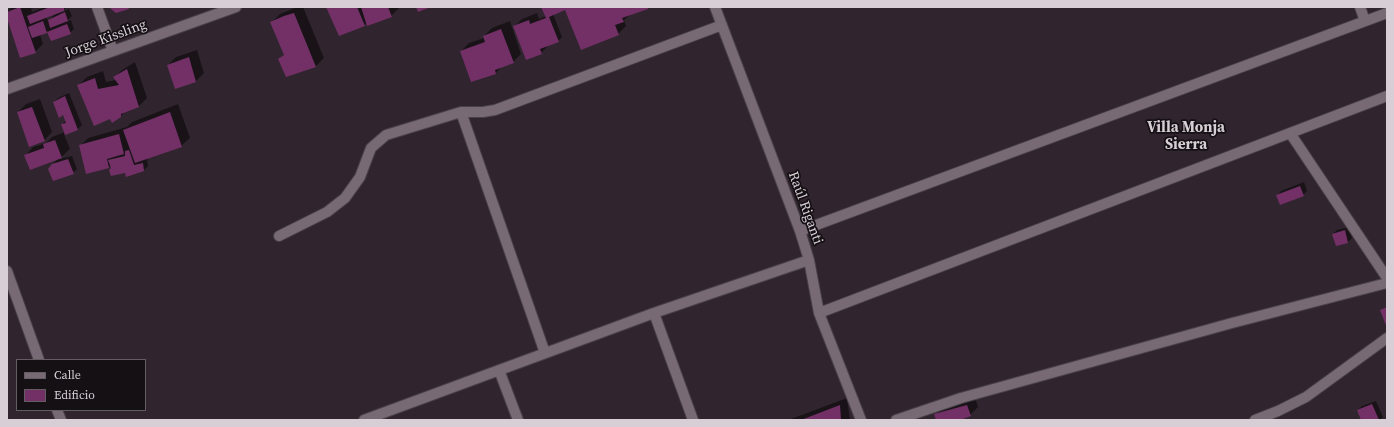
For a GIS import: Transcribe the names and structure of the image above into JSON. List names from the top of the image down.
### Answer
{
  "streets": {
    "street": ["Jorge Kissling", "Raúl Riganti"]
  },
  "districts": ["Villa Monja Sierra"],
  "legend": ["Calle", "Edificio"]
}
